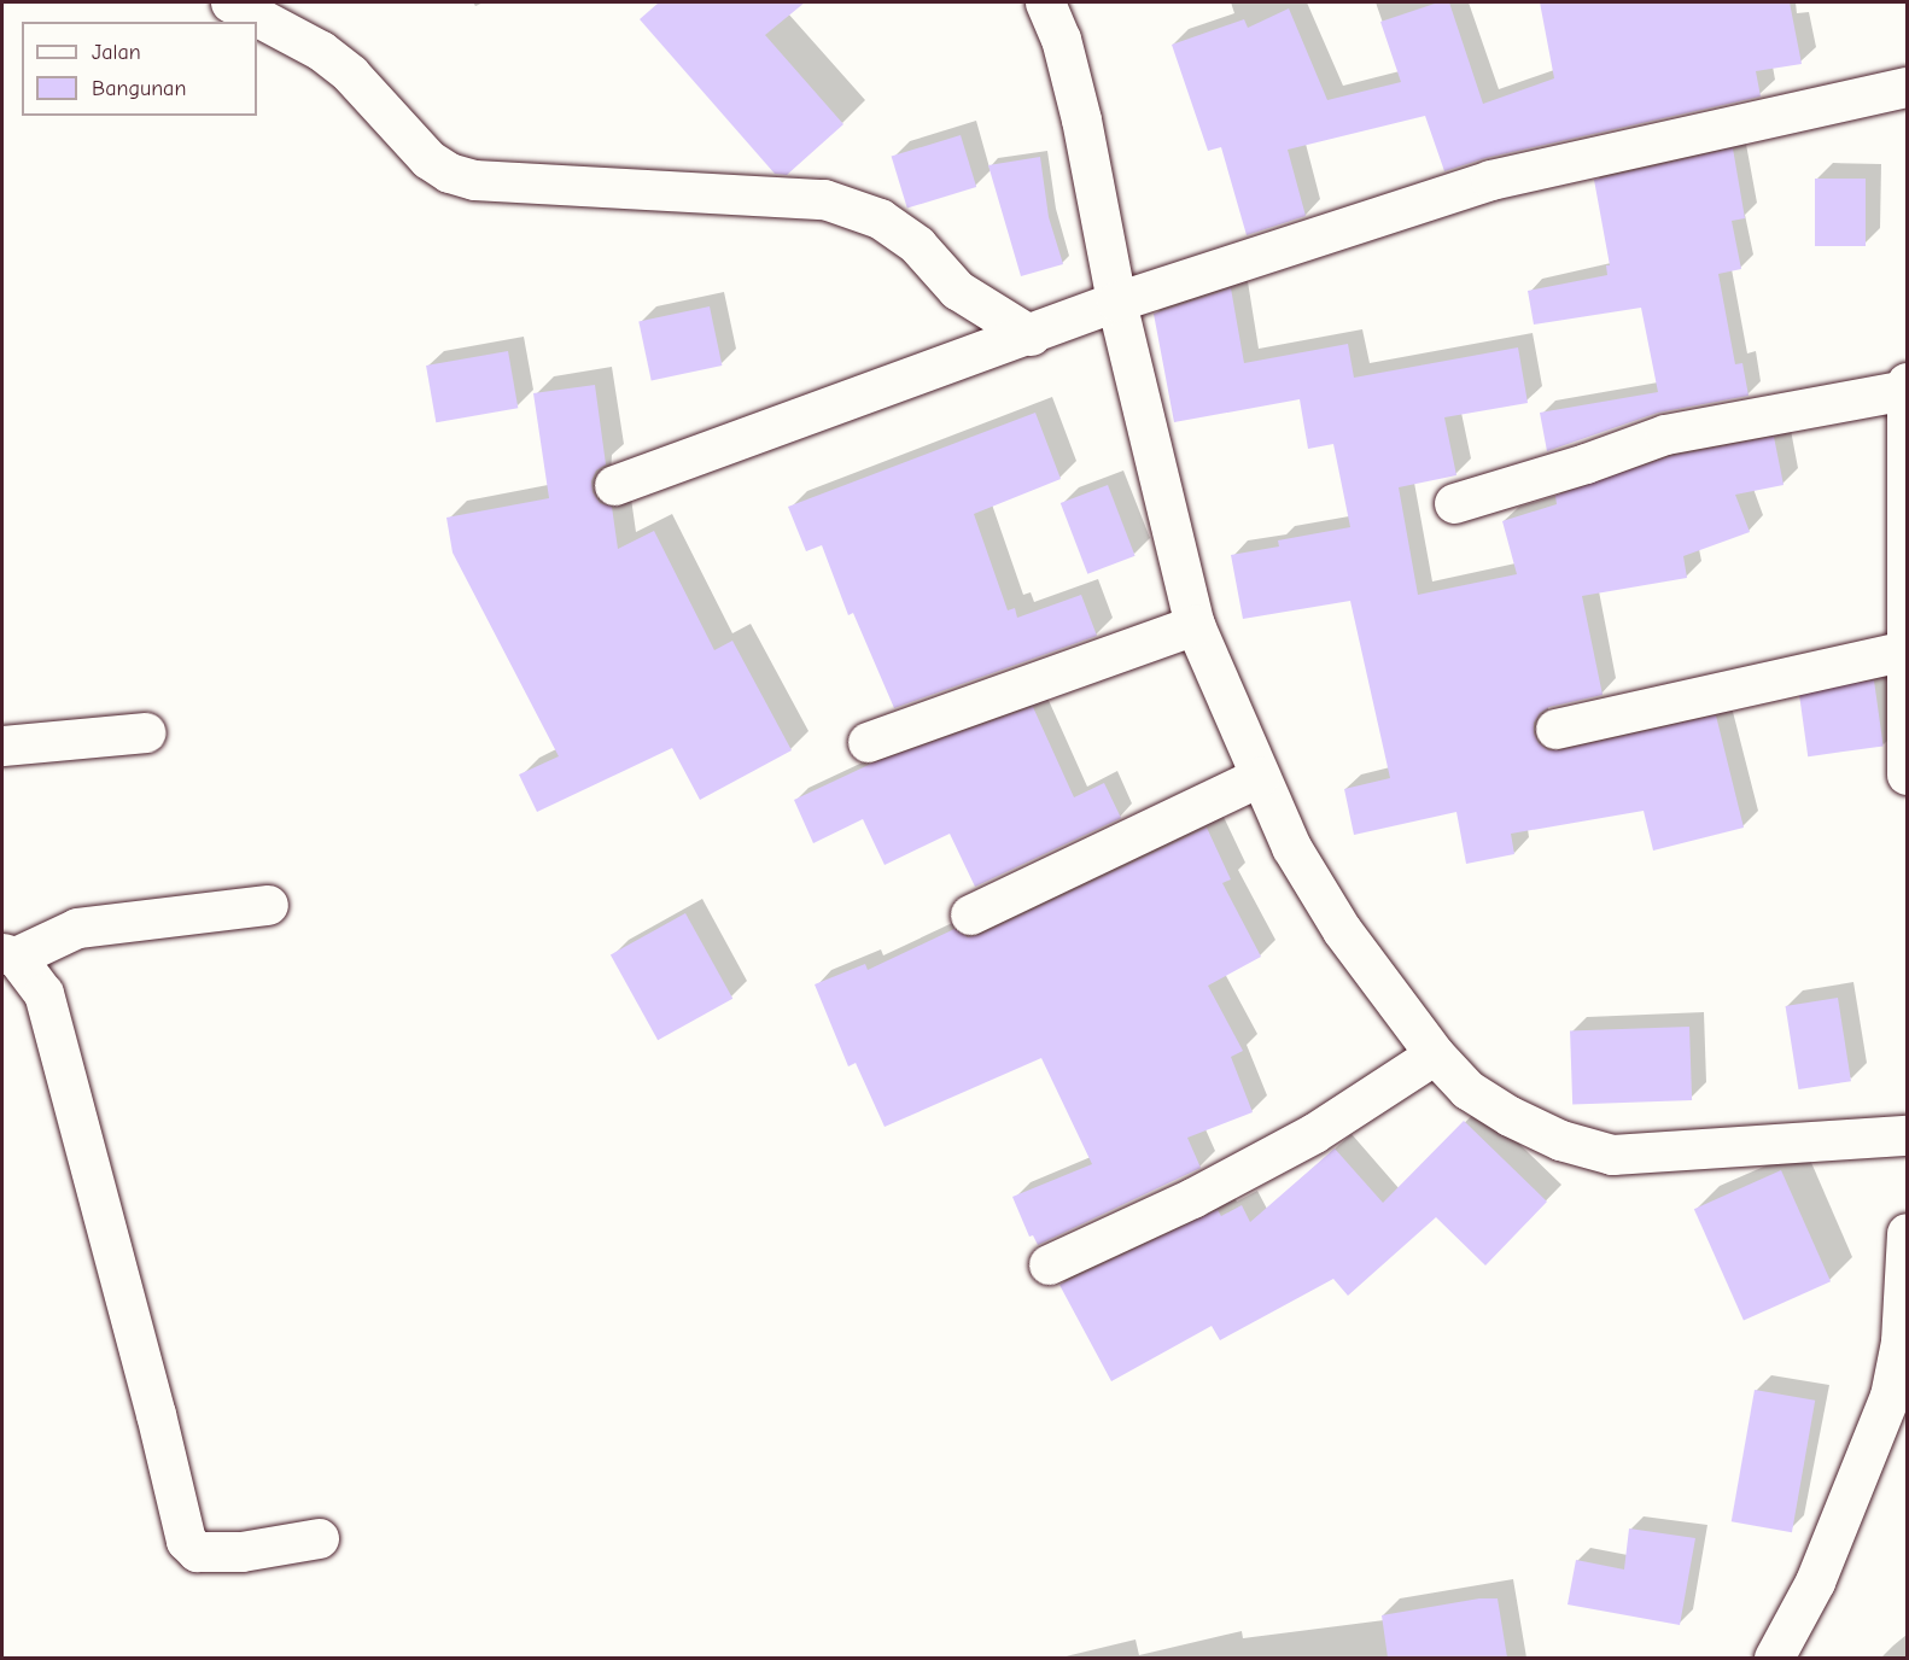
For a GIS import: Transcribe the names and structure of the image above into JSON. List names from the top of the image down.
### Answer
{
  "legend": ["Jalan", "Bangunan"]
}
